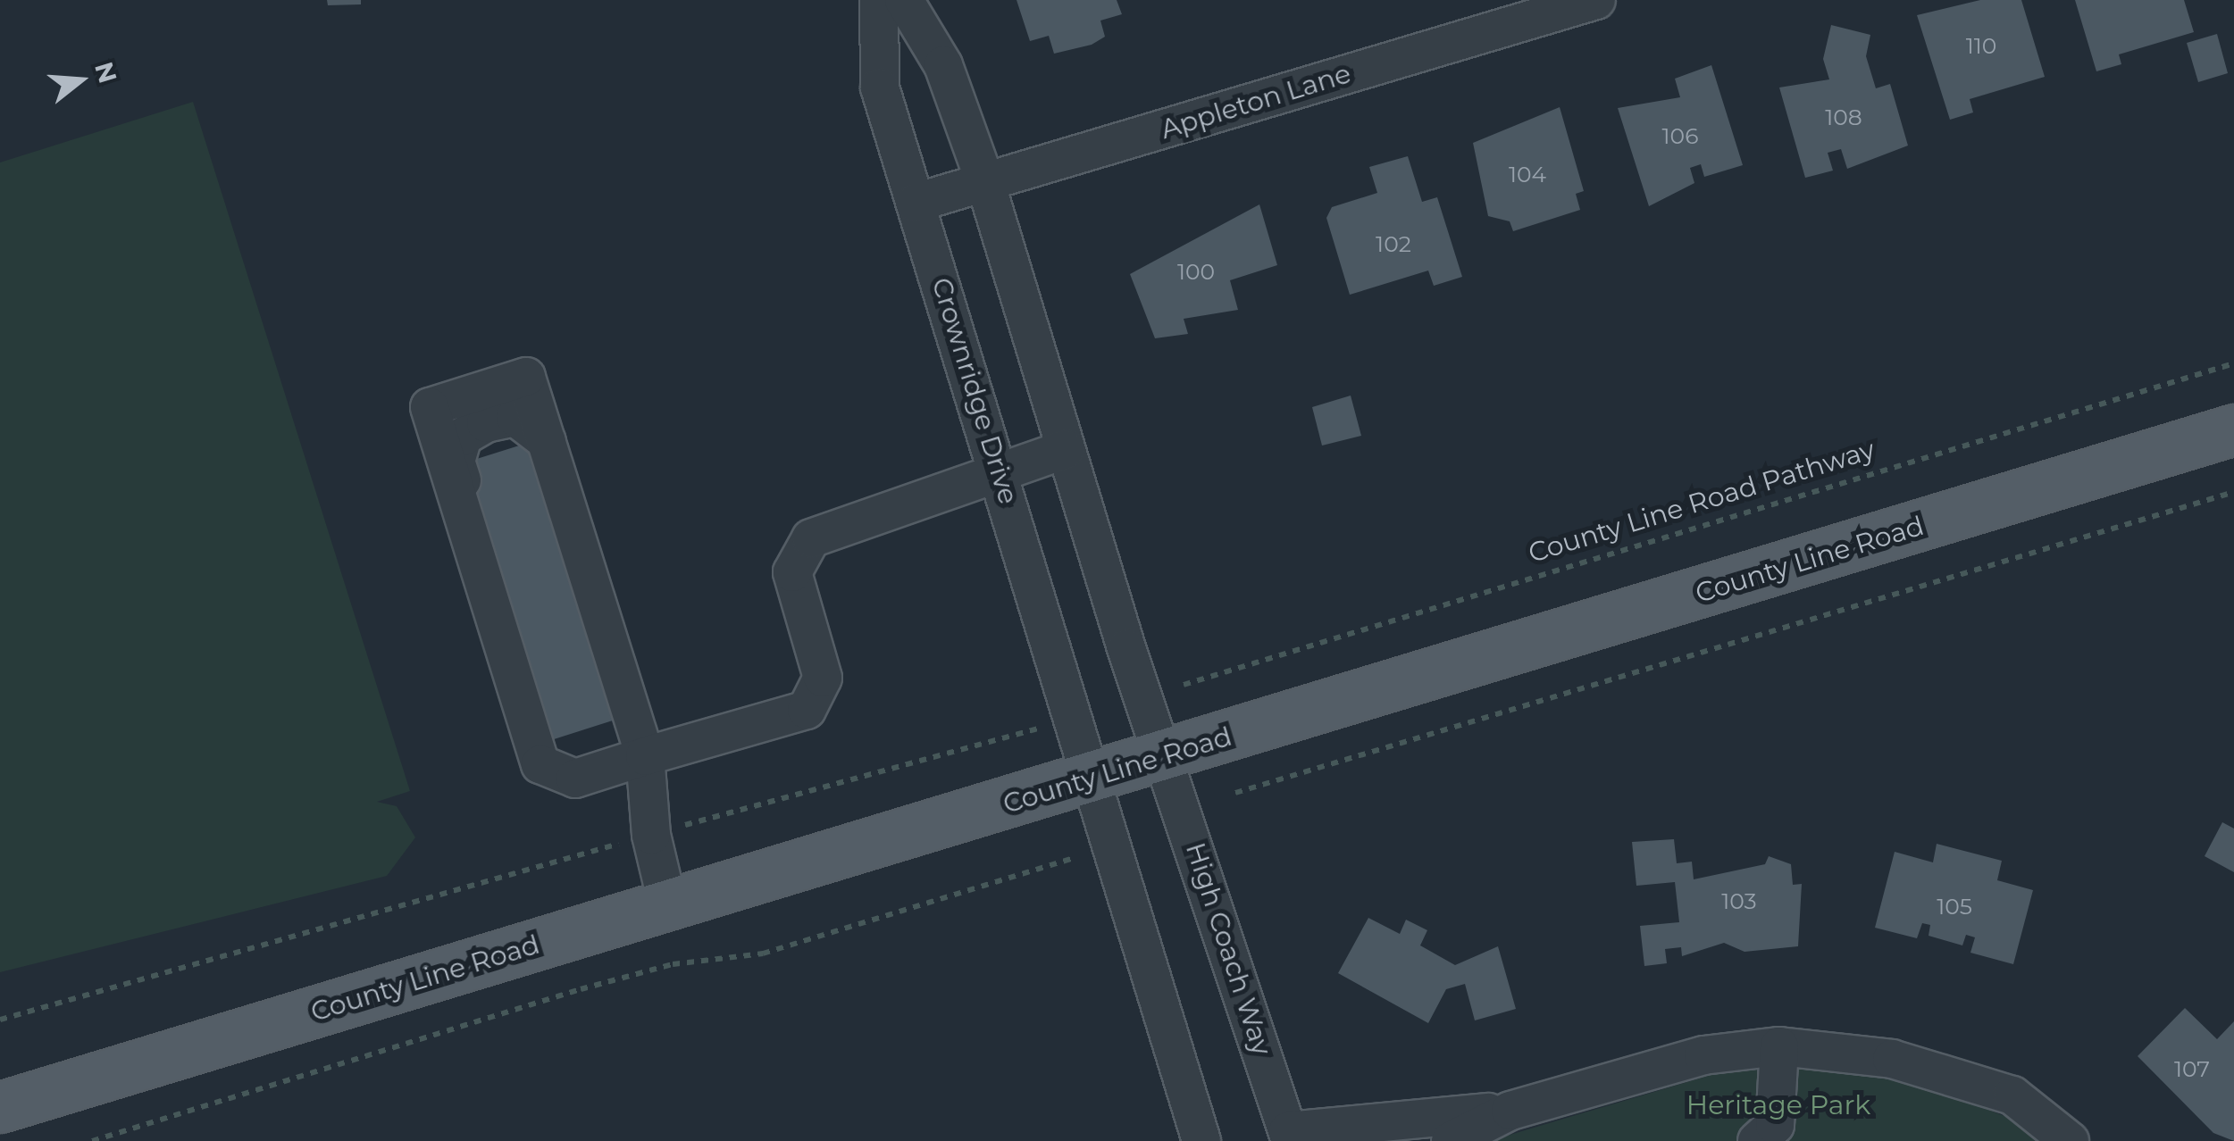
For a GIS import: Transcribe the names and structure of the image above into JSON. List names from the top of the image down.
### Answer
{
  "streets": {
    "main road": ["County Line Road"],
    "street": ["Appleton Lane", "Crownridge Drive", "High Coach Way"],
    "path": ["County Line Road Pathway"]
  },
  "crossings": [
    ["Appleton Lane", "Crownridge Drive"],
    ["Crownridge Drive", "County Line Road"],
    ["County Line Road", "High Coach Way"]
  ],
  "parks": ["Heritage Park"],
  "house_numbers": [
    "110",
    "108",
    "106",
    "104",
    "102",
    "100",
    "103",
    "105",
    "107"
  ],
  "north": "right"
}
